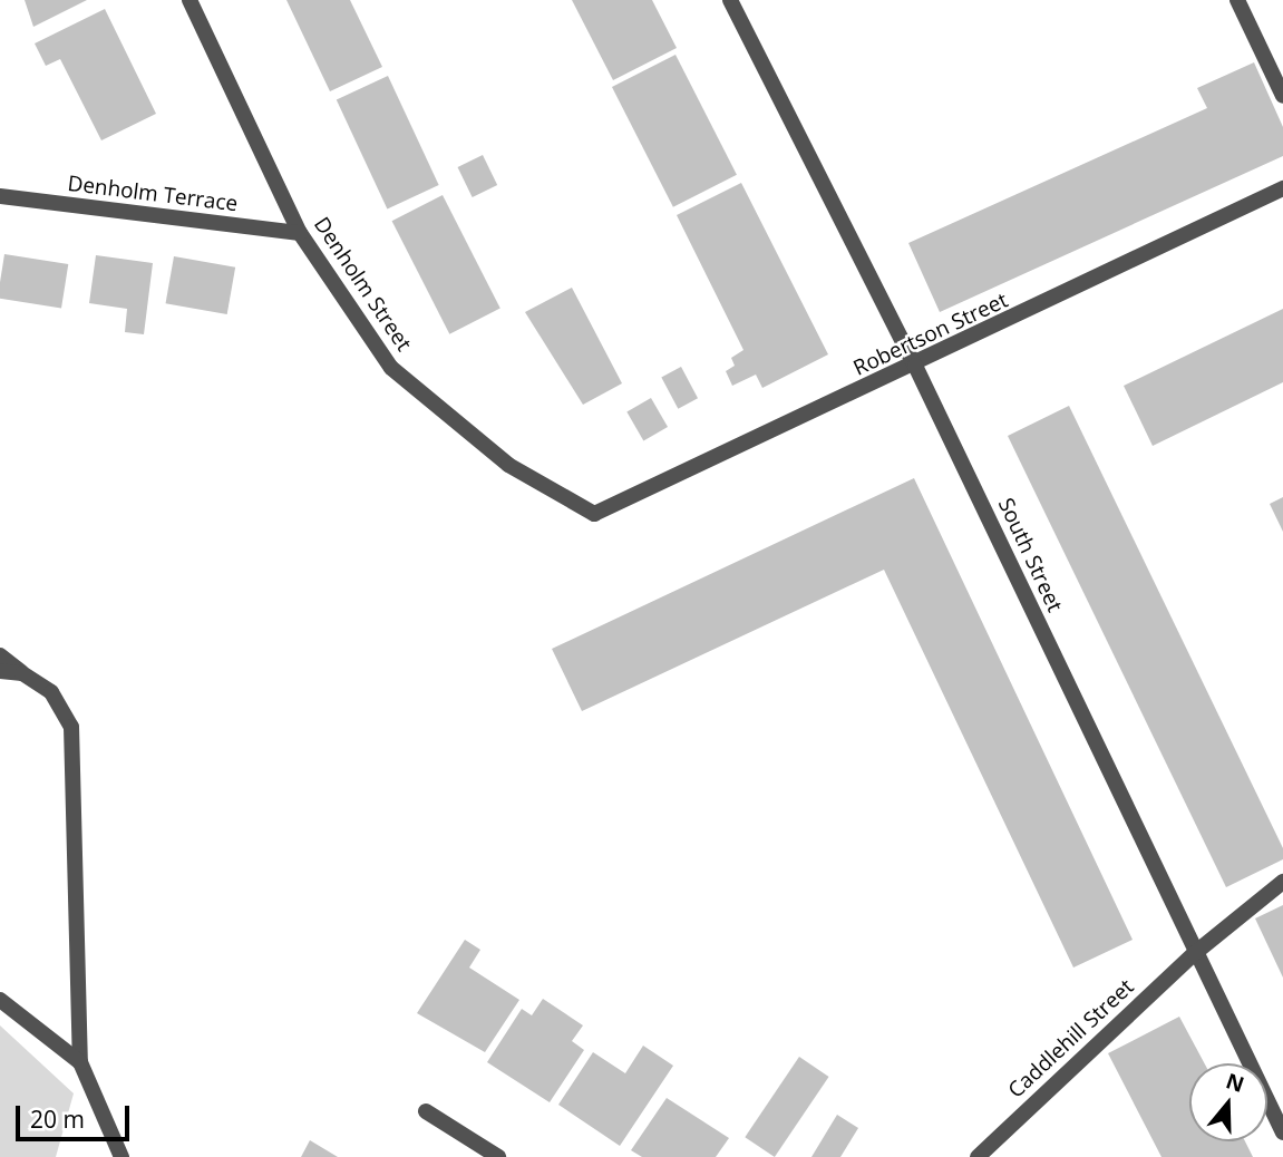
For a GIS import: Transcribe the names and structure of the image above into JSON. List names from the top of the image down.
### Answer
{
  "streets": {
    "street": [
      "Denholm Terrace",
      "Denholm Street",
      "Robertson Street",
      "South Street",
      "Caddlehill Street"
    ]
  },
  "crossings": [
    ["Denholm Terrace", "Denholm Street"],
    ["Denholm Street", "Robertson Street"],
    ["Robertson Street", "South Street"],
    ["South Street", "Caddlehill Street"]
  ],
  "scale_bar": "20 m",
  "north": "top"
}
